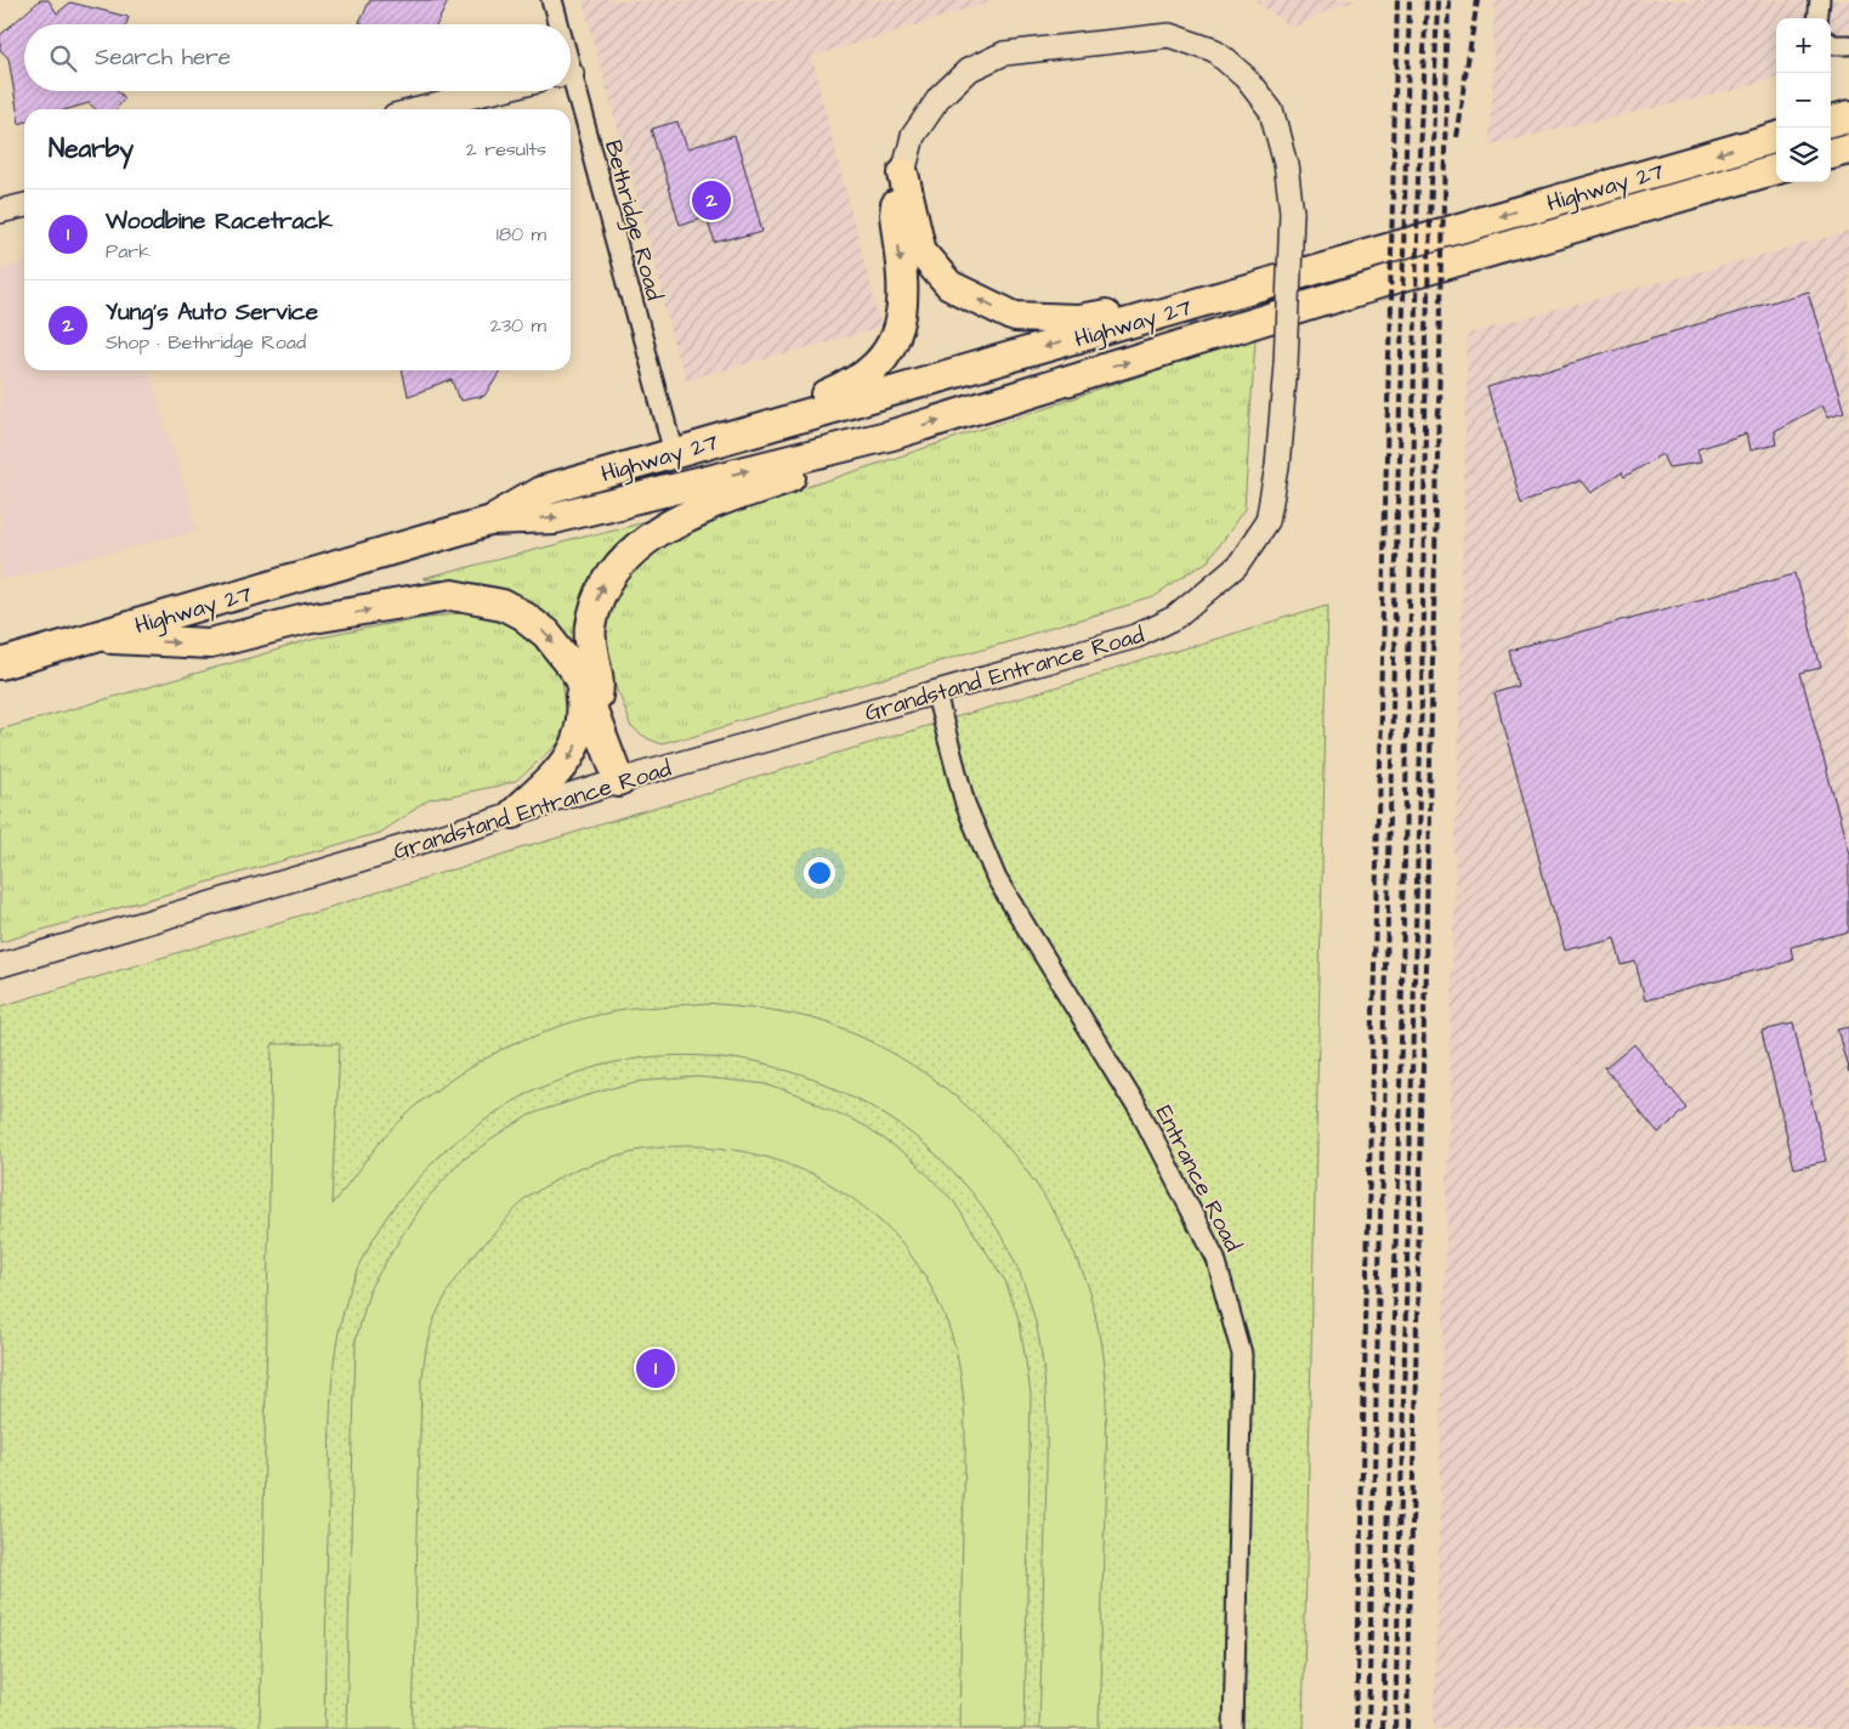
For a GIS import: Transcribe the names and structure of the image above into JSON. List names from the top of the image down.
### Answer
{
  "streets": {
    "main road": ["Highway 27"],
    "street": ["Bethridge Road", "Grandstand Entrance Road", "Entrance Road"]
  },
  "crossings": [
    ["Highway 27", "Bethridge Road"],
    ["Grandstand Entrance Road", "Entrance Road"]
  ],
  "page": {
    "map_buttons": ["+", "−"],
    "search": "Search here",
    "heading": ["Nearby", "2 results"],
    "pins": ["2", "1"],
    "list": [
      {
        "mark": "1",
        "name": "Woodbine Racetrack",
        "note": "Park",
        "value": "180 m"
      },
      {
        "mark": "2",
        "name": "Yung’s Auto Service",
        "note": "Shop · Bethridge Road",
        "value": "230 m"
      }
    ]
  }
}
